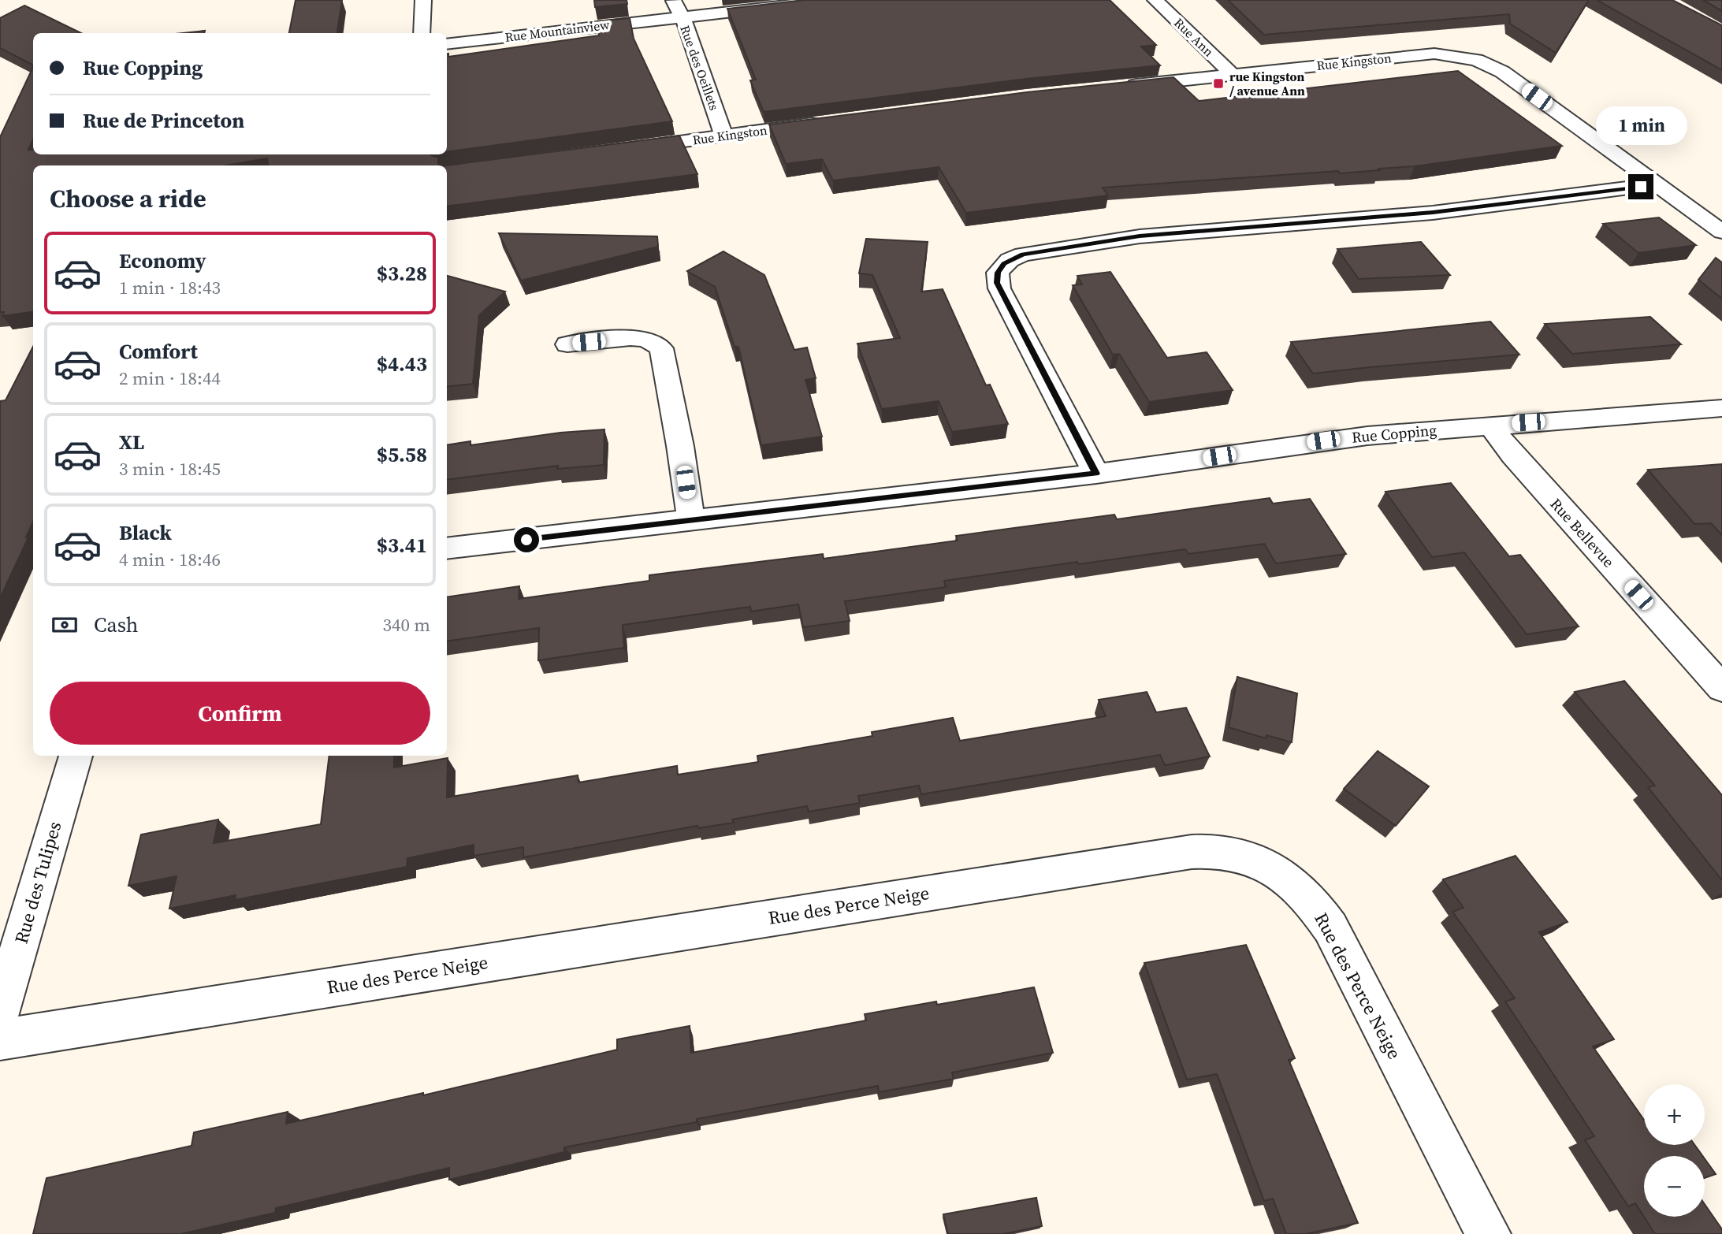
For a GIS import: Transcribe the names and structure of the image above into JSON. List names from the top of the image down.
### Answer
{
  "streets": {
    "street": [
      "Rue Mountainview",
      "Rue Ann",
      "Rue Kingston",
      "Rue des Oeillets",
      "Rue Copping",
      "Rue Bellevue",
      "Rue des Tulipes",
      "Rue des Perce Neige"
    ]
  },
  "crossings": [
    ["Rue Mountainview", "Rue des Oeillets"],
    ["Rue Ann", "Rue Kingston"],
    ["Rue Kingston", "Rue des Oeillets"],
    ["Rue Copping", "Rue Bellevue"]
  ],
  "places": {
    "transit": ["rue Kingston / avenue Ann"]
  },
  "page": {
    "banner": ["Rue Copping", "Rue de Princeton"],
    "bubble": "1 min",
    "heading": "Choose a ride",
    "list": [
      {
        "name": "Economy",
        "note": "1 min · 18:43",
        "value": "$3.28"
      },
      {
        "name": "Comfort",
        "note": "2 min · 18:44",
        "value": "$4.43"
      },
      {
        "name": "XL",
        "note": "3 min · 18:45",
        "value": "$5.58"
      },
      {
        "name": "Black",
        "note": "4 min · 18:46",
        "value": "$3.41"
      }
    ],
    "pay": ["Cash", "340 m"],
    "buttons": "Confirm",
    "map_buttons": ["+", "−"]
  }
}
